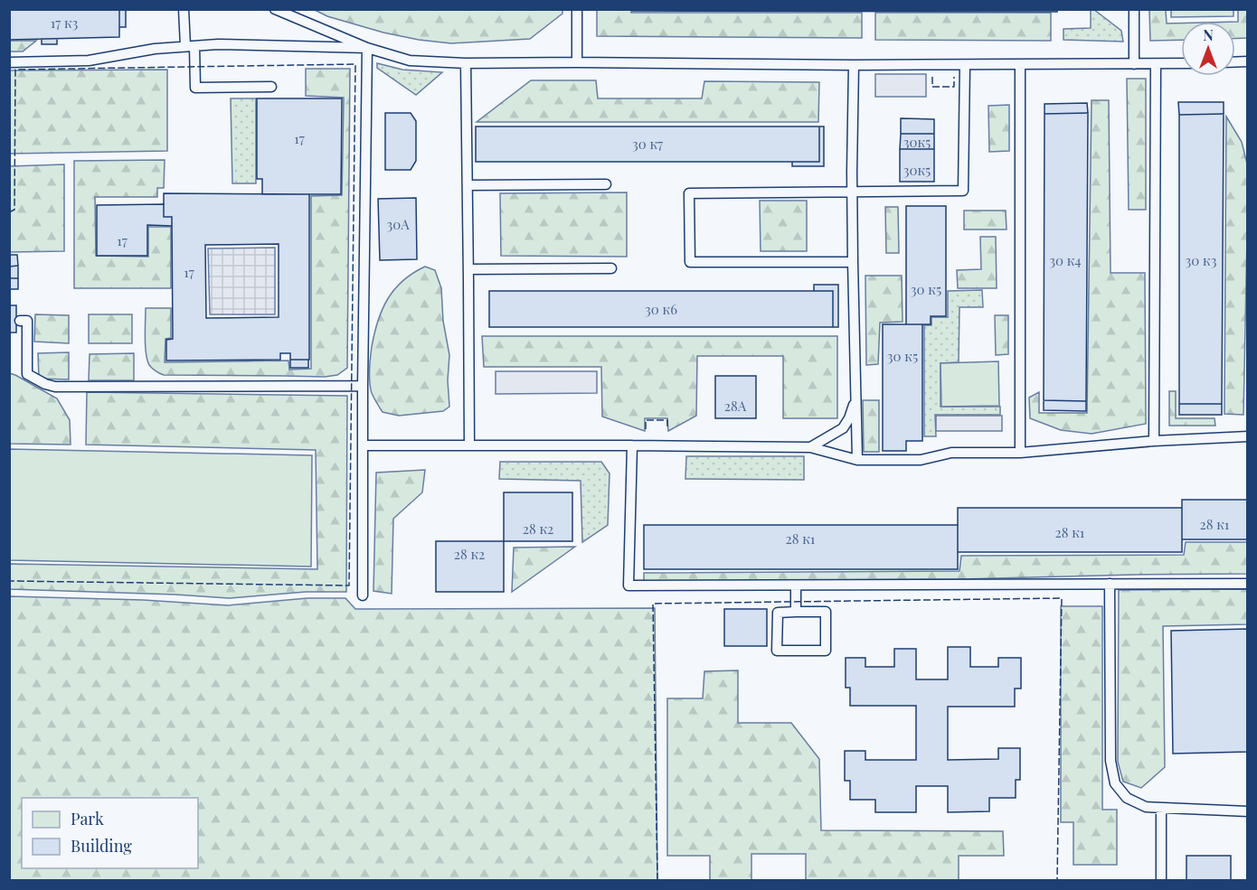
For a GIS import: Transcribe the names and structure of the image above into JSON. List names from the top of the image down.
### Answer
{
  "house_numbers": [
    "17 к3",
    "17",
    "30к5",
    "30 к7",
    "30к5",
    "30А",
    "17",
    "30 к4",
    "30 к3",
    "17",
    "30 к5",
    "30 к6",
    "30 к5",
    "28А",
    "28 к1",
    "28 к2",
    "28 к1",
    "28 к1",
    "28 к2"
  ],
  "legend": ["Park", "Building"],
  "north": "top"
}
